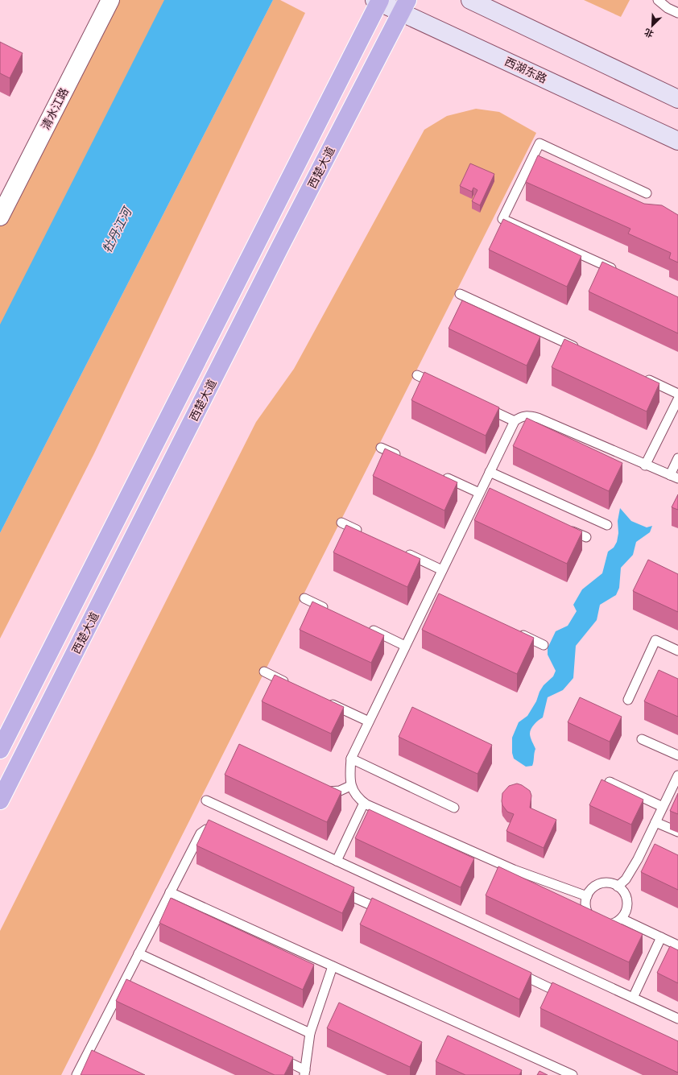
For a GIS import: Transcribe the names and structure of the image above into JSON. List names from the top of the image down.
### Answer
{
  "streets": {
    "highway": ["西楚大道"],
    "main road": ["西湖东路"],
    "street": ["清水江路"]
  },
  "crossings": [
    ["西湖东路", "西楚大道"]
  ],
  "water": ["牡丹江河"],
  "north": "bottom left"
}
